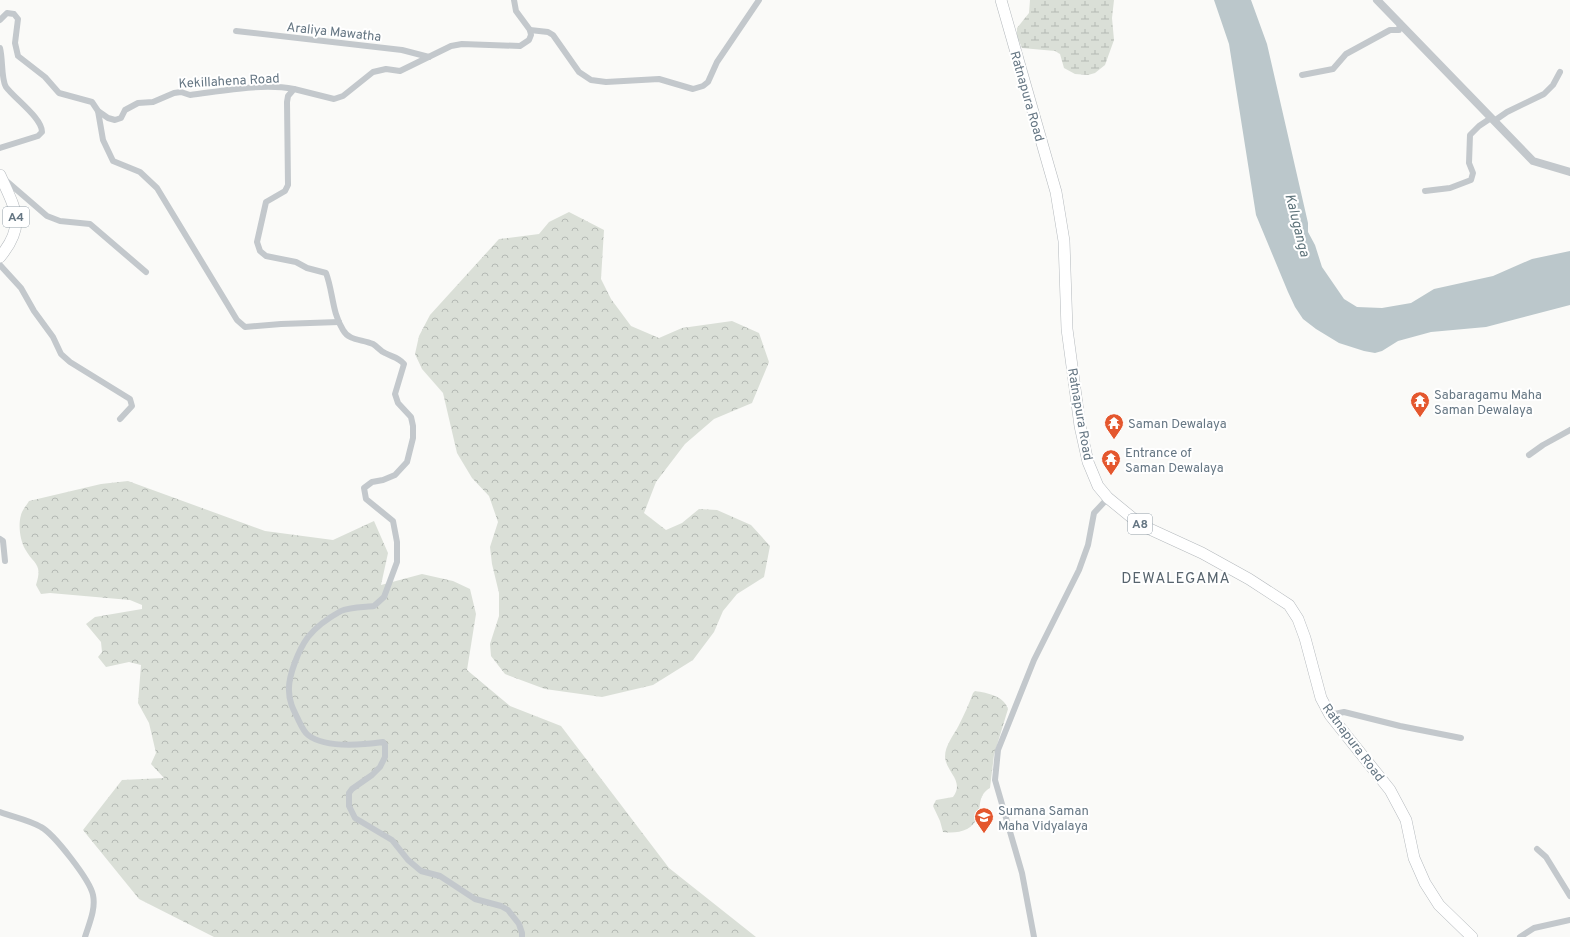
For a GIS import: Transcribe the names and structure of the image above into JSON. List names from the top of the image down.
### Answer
{
  "streets": {
    "highway": ["Ratnapura Road", "A4", "A8"],
    "street": ["Araliya Mawatha", "Kekillahena Road"]
  },
  "districts": ["DEWALEGAMA"],
  "water": ["Kaluganga"],
  "places": {
    "temple": ["Sabaragamu Maha Saman Dewalaya", "Saman Dewalaya", "Entrance of Saman Dewalaya"],
    "school or university": ["Sumana Saman Maha Vidyalaya"]
  }
}
